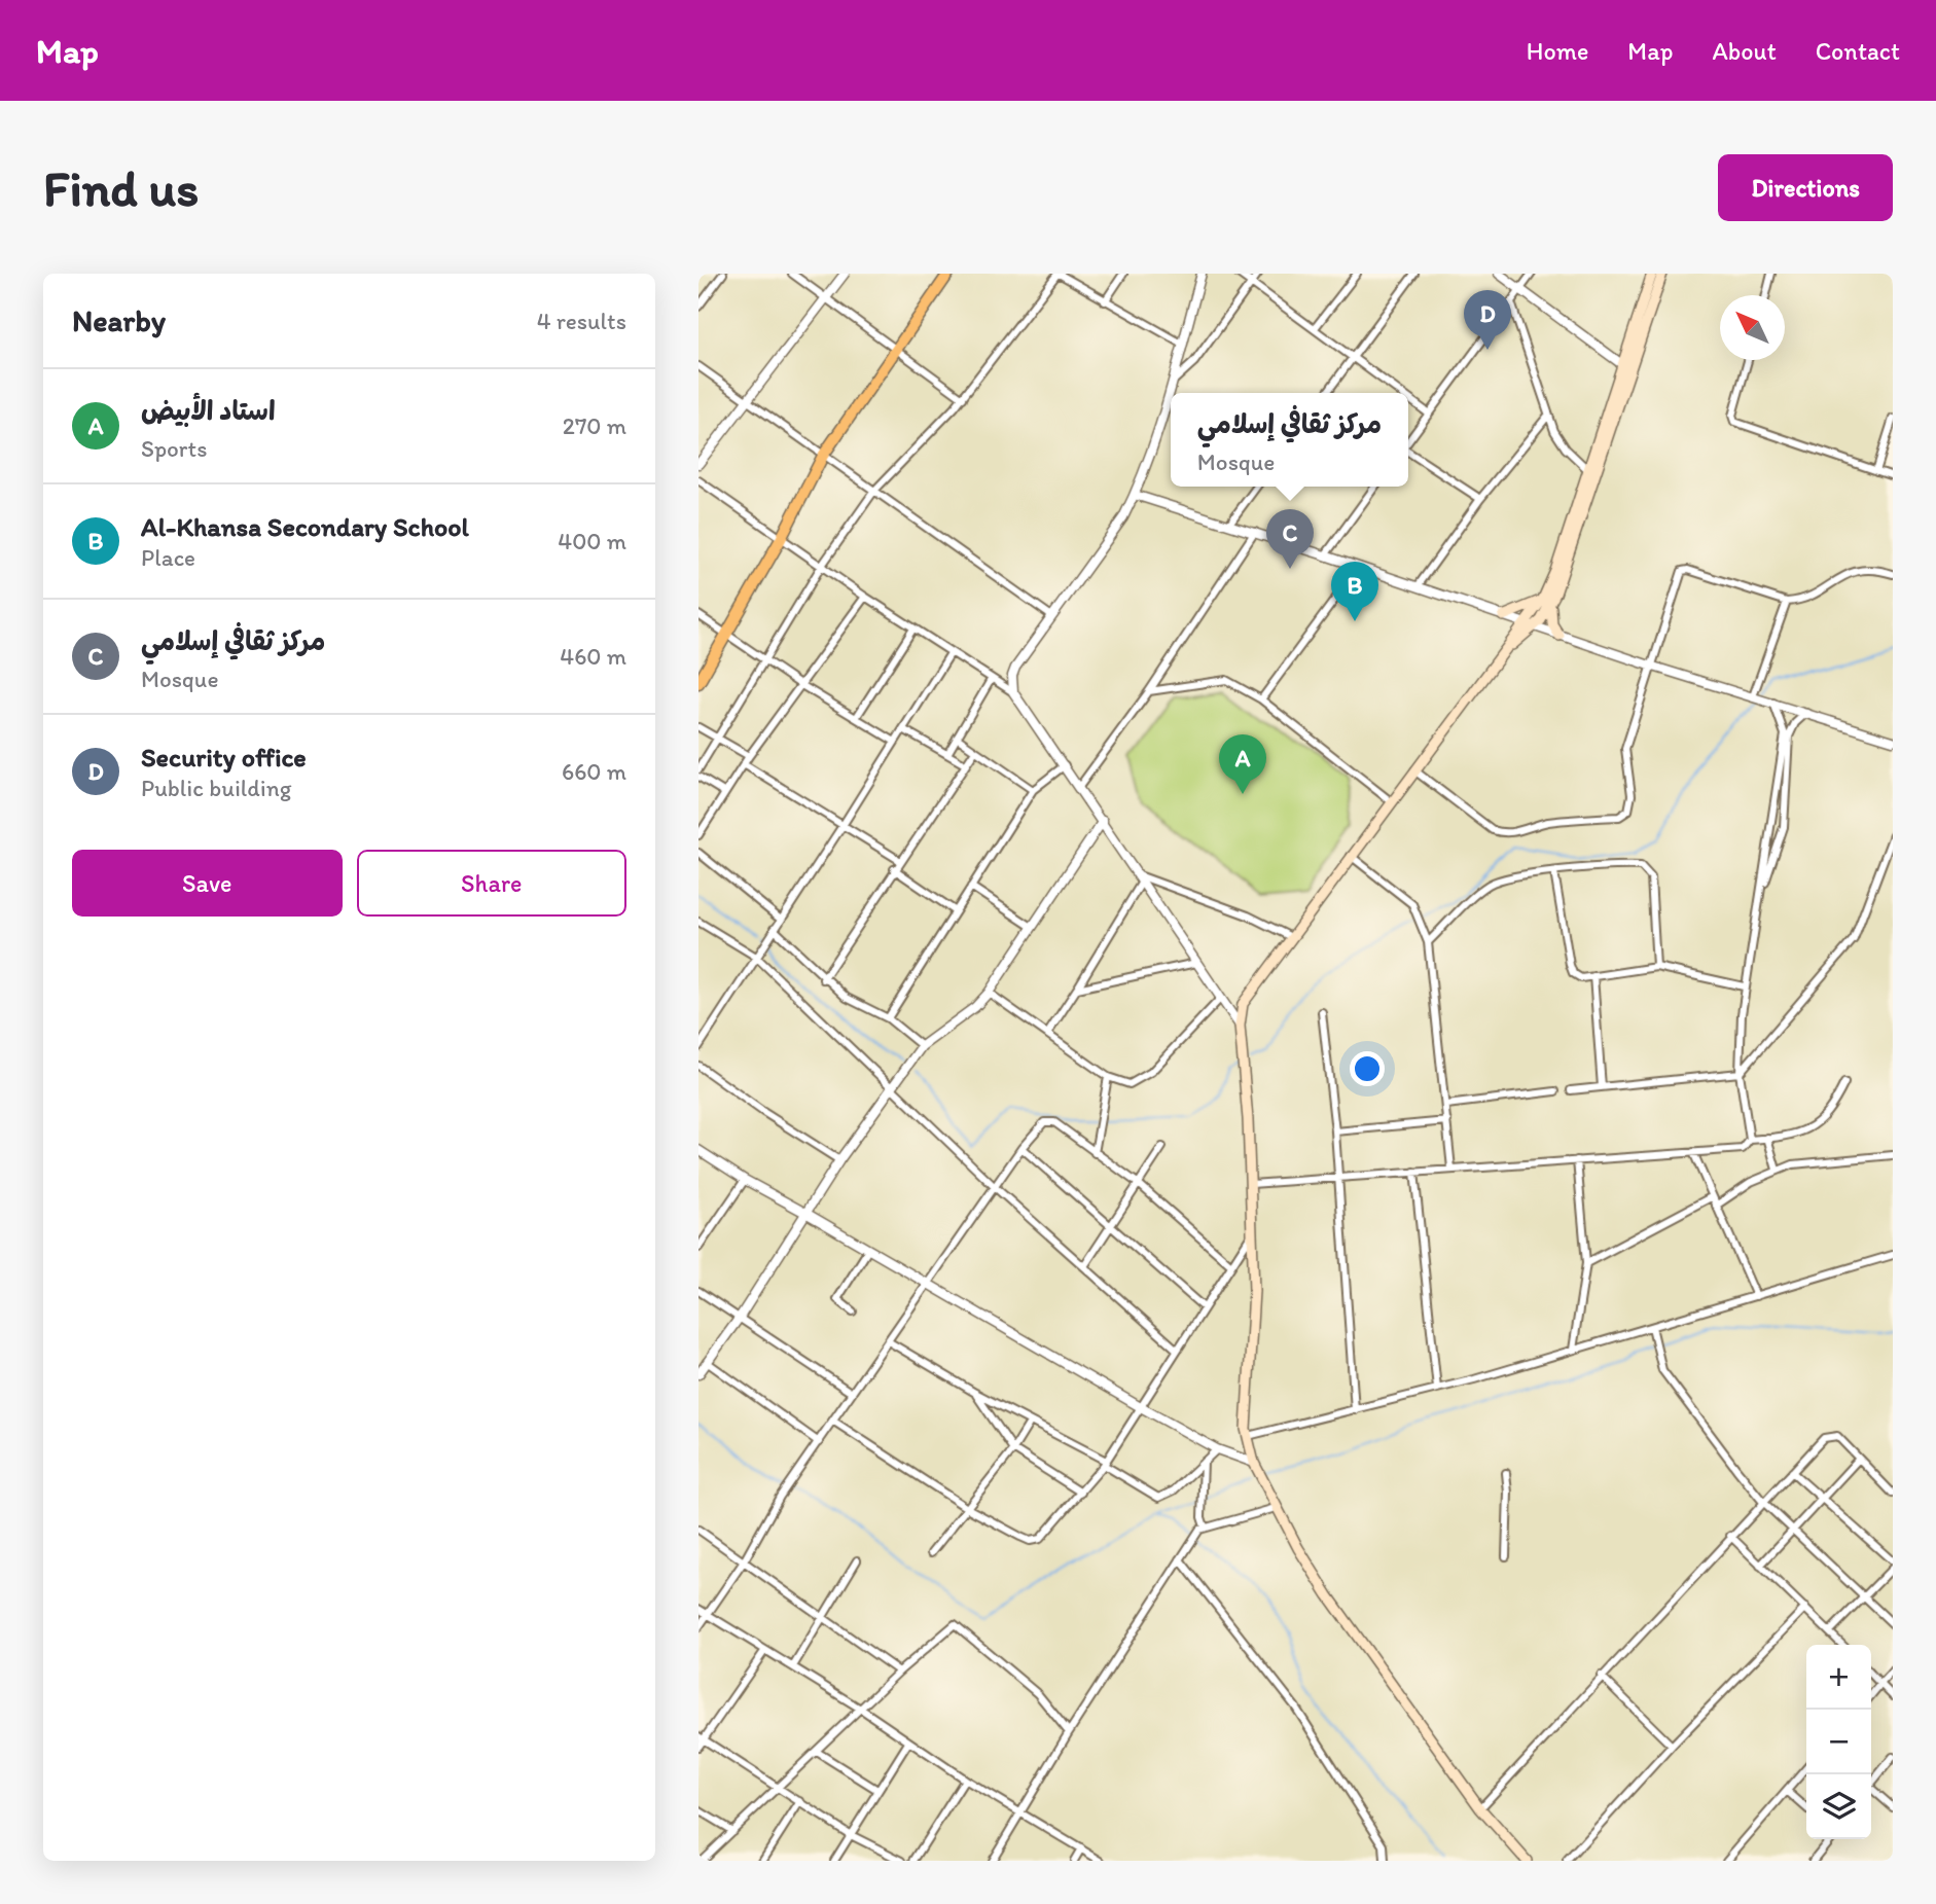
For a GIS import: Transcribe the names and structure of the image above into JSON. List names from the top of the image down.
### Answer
{
  "north": "top left",
  "page": {
    "header": "Map",
    "nav": [
      "Home",
      "Map",
      "About",
      "Contact"
    ],
    "buttons": [
      "Directions",
      ["Save", "Share"]
    ],
    "title": "Find us",
    "heading": ["Nearby", "4 results"],
    "pins": [
      "D",
      "C",
      "B",
      "A"
    ],
    "list": [
      {
        "mark": "A",
        "name": "استاد الأبيض",
        "note": "Sports",
        "value": "270 m"
      },
      {
        "mark": "B",
        "name": "Al-Khansa Secondary School",
        "note": "Place",
        "value": "400 m"
      },
      {
        "mark": "C",
        "name": "مركز ثقافي إسلامي",
        "note": "Mosque",
        "value": "460 m"
      },
      {
        "mark": "D",
        "name": "Security office",
        "note": "Public building",
        "value": "660 m"
      }
    ],
    "popup": ["مركز ثقافي إسلامي", "Mosque"],
    "map_buttons": ["+", "−"]
  }
}
